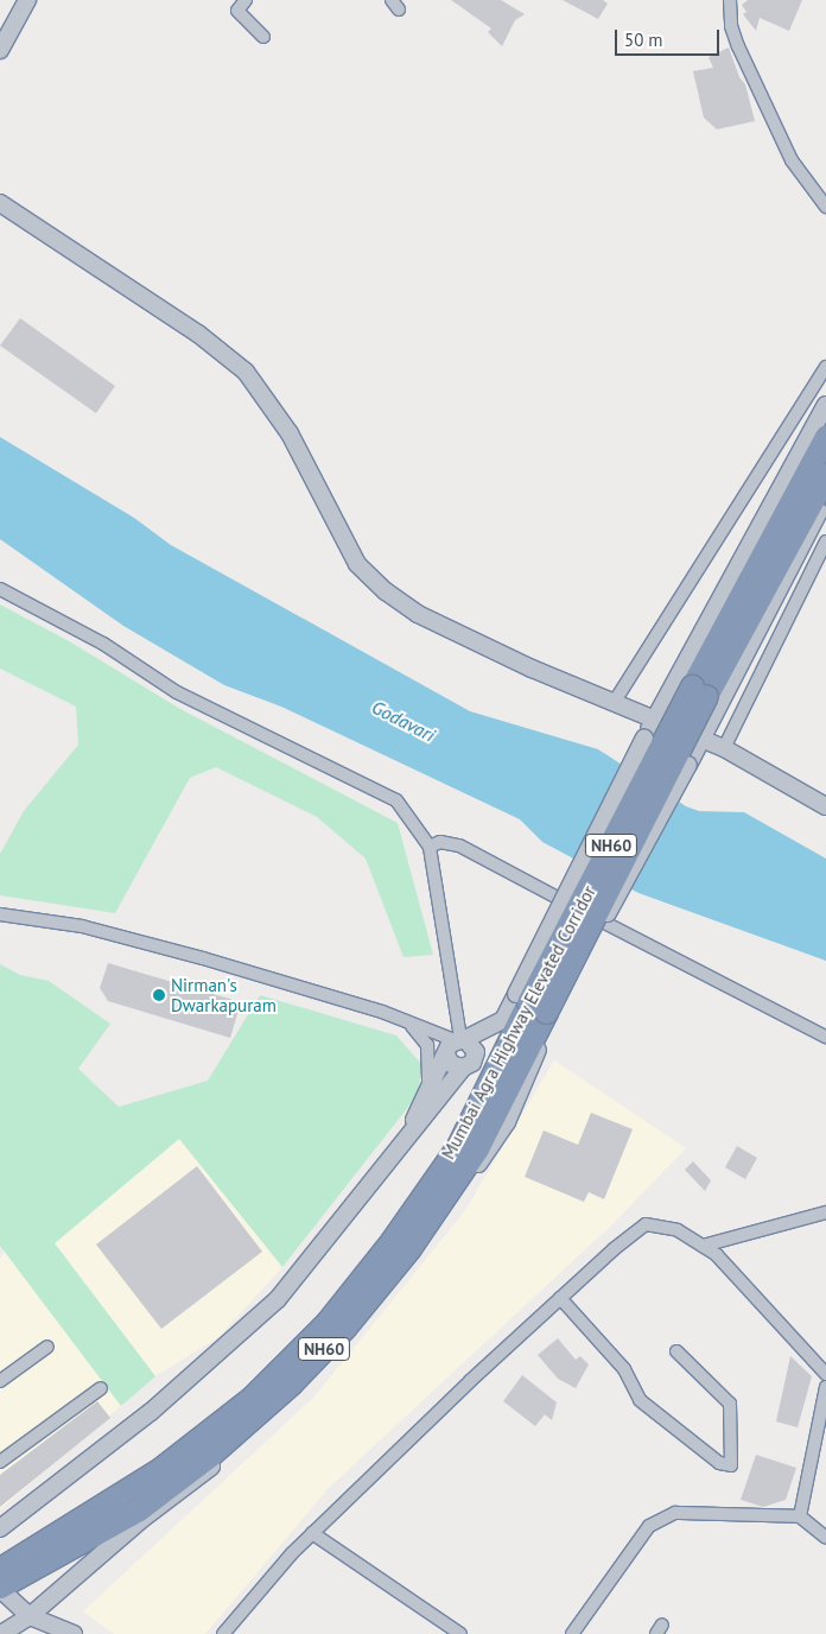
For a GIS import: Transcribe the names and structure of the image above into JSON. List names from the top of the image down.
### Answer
{
  "streets": {
    "highway": ["NH60", "Mumbai Agra Highway Elevated Corridor"]
  },
  "water": ["Godavari"],
  "places": ["Nirman's Dwarkapuram"],
  "scale_bar": "50 m"
}
